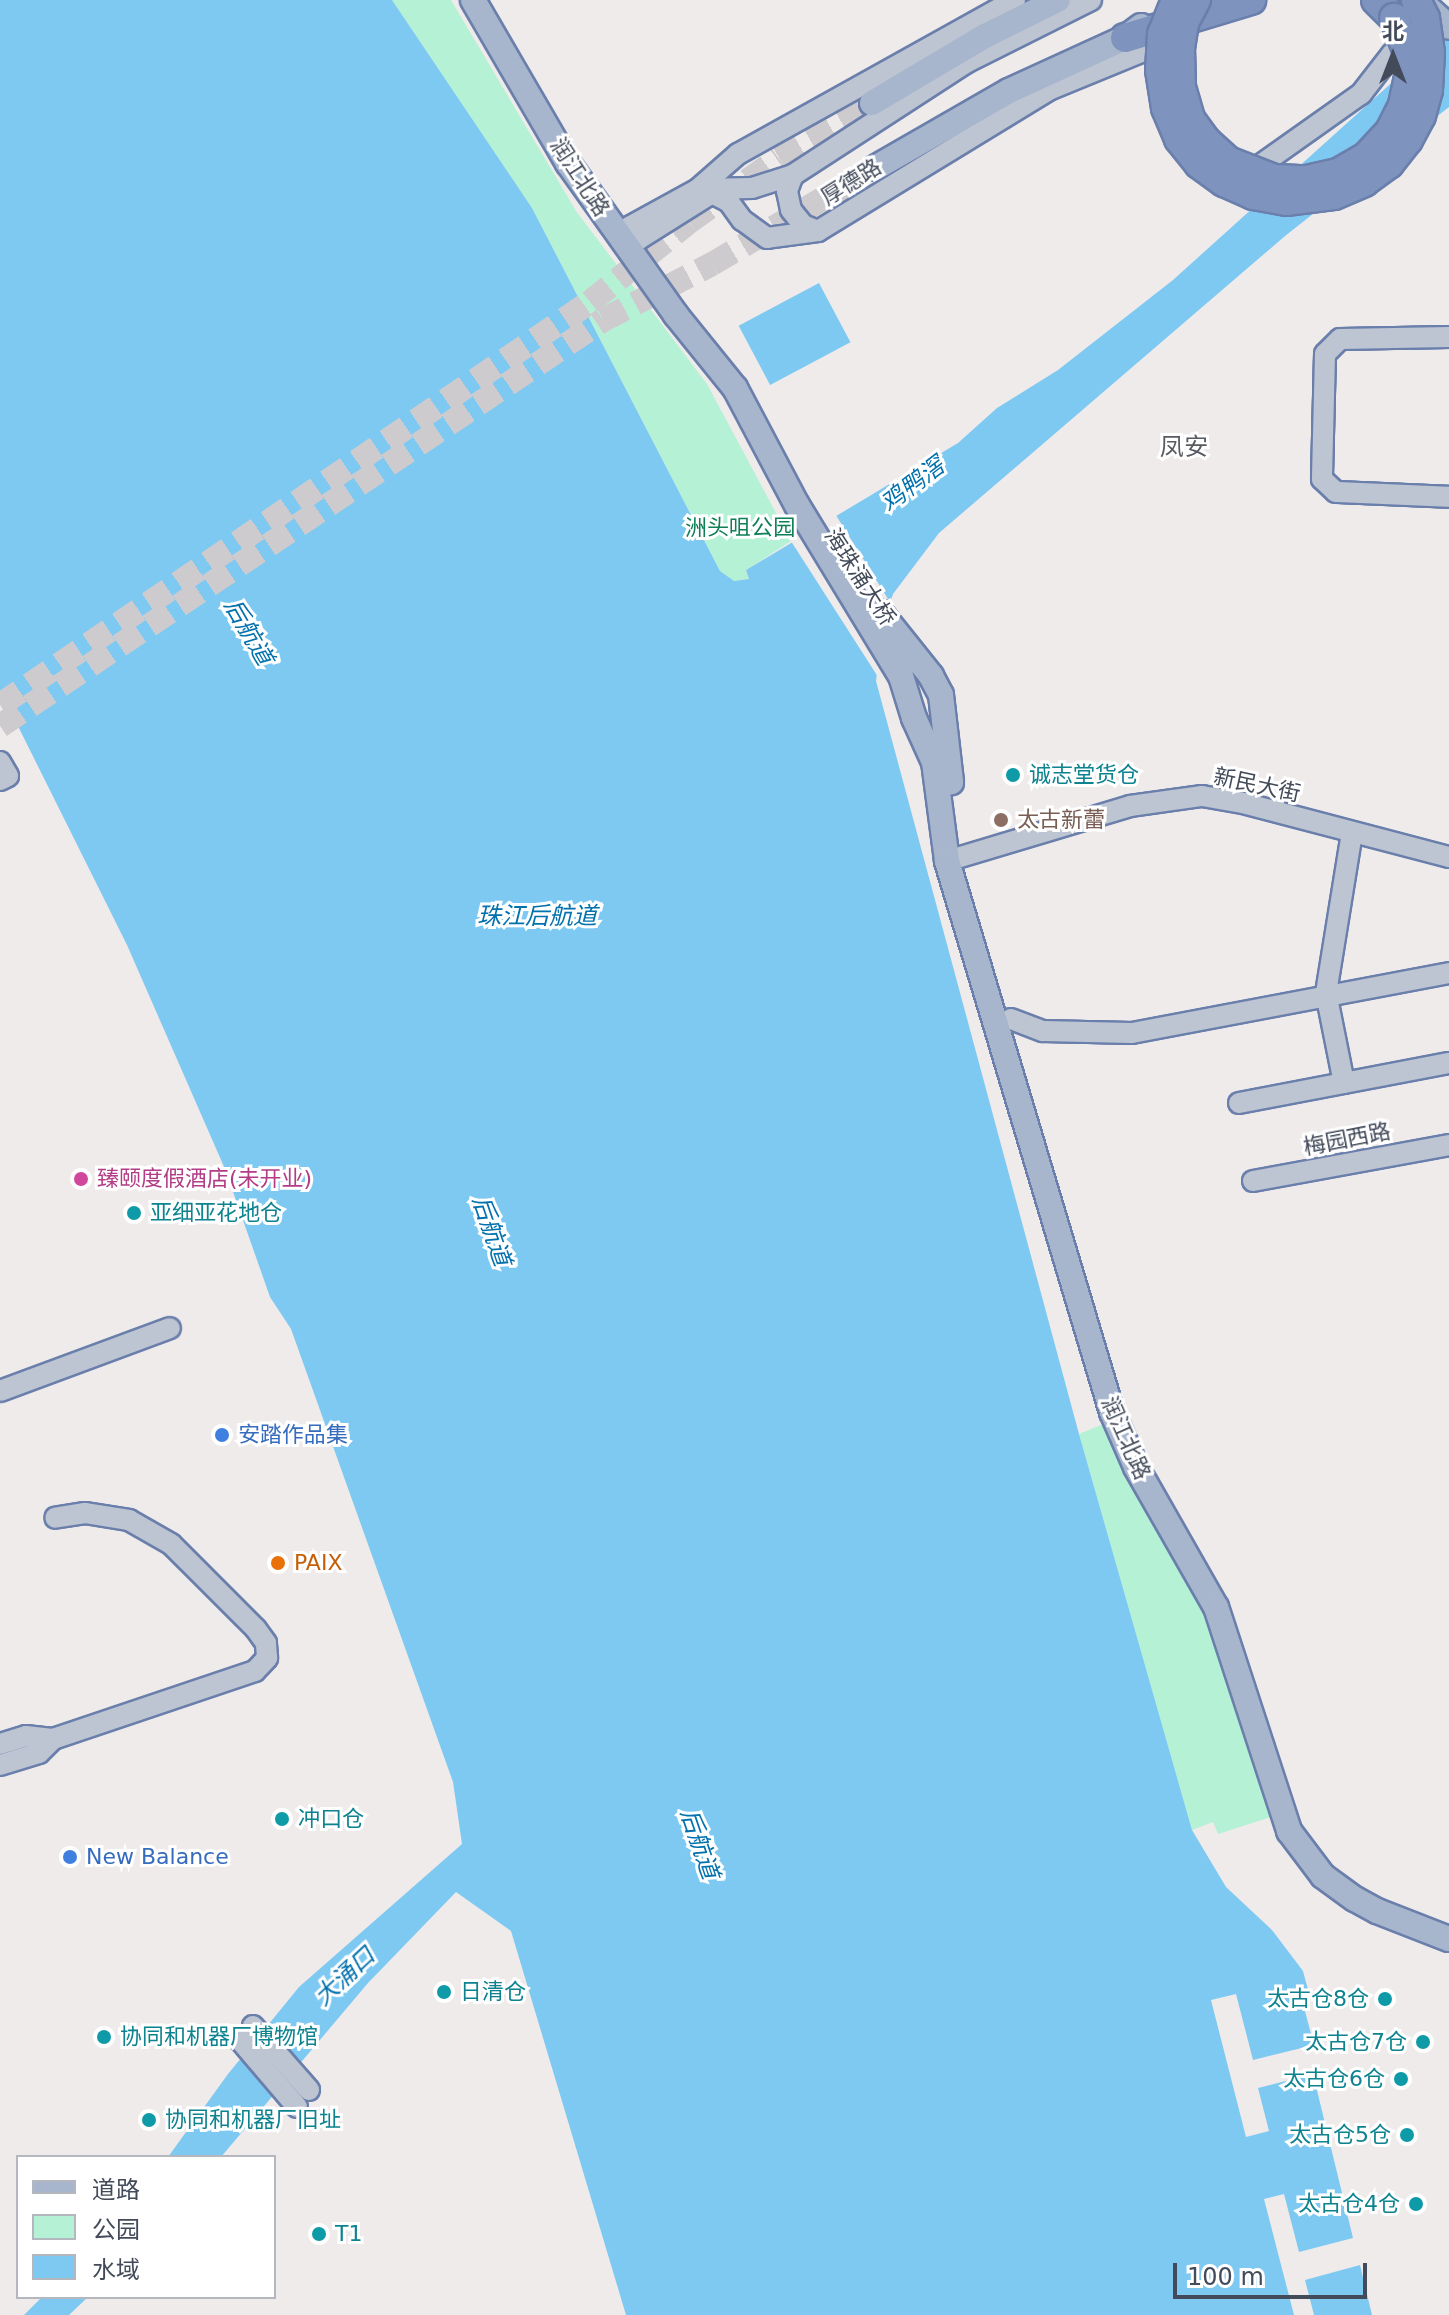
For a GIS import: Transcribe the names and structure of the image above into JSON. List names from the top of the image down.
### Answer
{
  "streets": {
    "main road": ["润江北路", "海珠涌大桥"],
    "street": ["厚德路", "新民大街", "梅园西路"]
  },
  "crossings": [
    ["润江北路", "海珠涌大桥"],
    ["润江北路", "新民大街"],
    ["海珠涌大桥", "新民大街"]
  ],
  "districts": ["凤安"],
  "water": [
    "鸡鸭滘",
    "后航道",
    "珠江后航道",
    "大涌口"
  ],
  "parks": ["洲头咀公园"],
  "places": [
    "诚志堂货仓",
    "太古新蕾",
    "臻颐度假酒店(未开业)",
    "亚细亚花地仓",
    "安踏作品集",
    "PAIX",
    "冲口仓",
    "New Balance",
    "日清仓",
    "太古仓8仓",
    "协同和机器厂博物馆",
    "太古仓7仓",
    "太古仓6仓",
    "协同和机器厂旧址",
    "太古仓5仓",
    "太古仓4仓",
    "T1"
  ],
  "legend": ["道路", "公园", "水域"],
  "scale_bar": "100 m",
  "north": "top"
}
